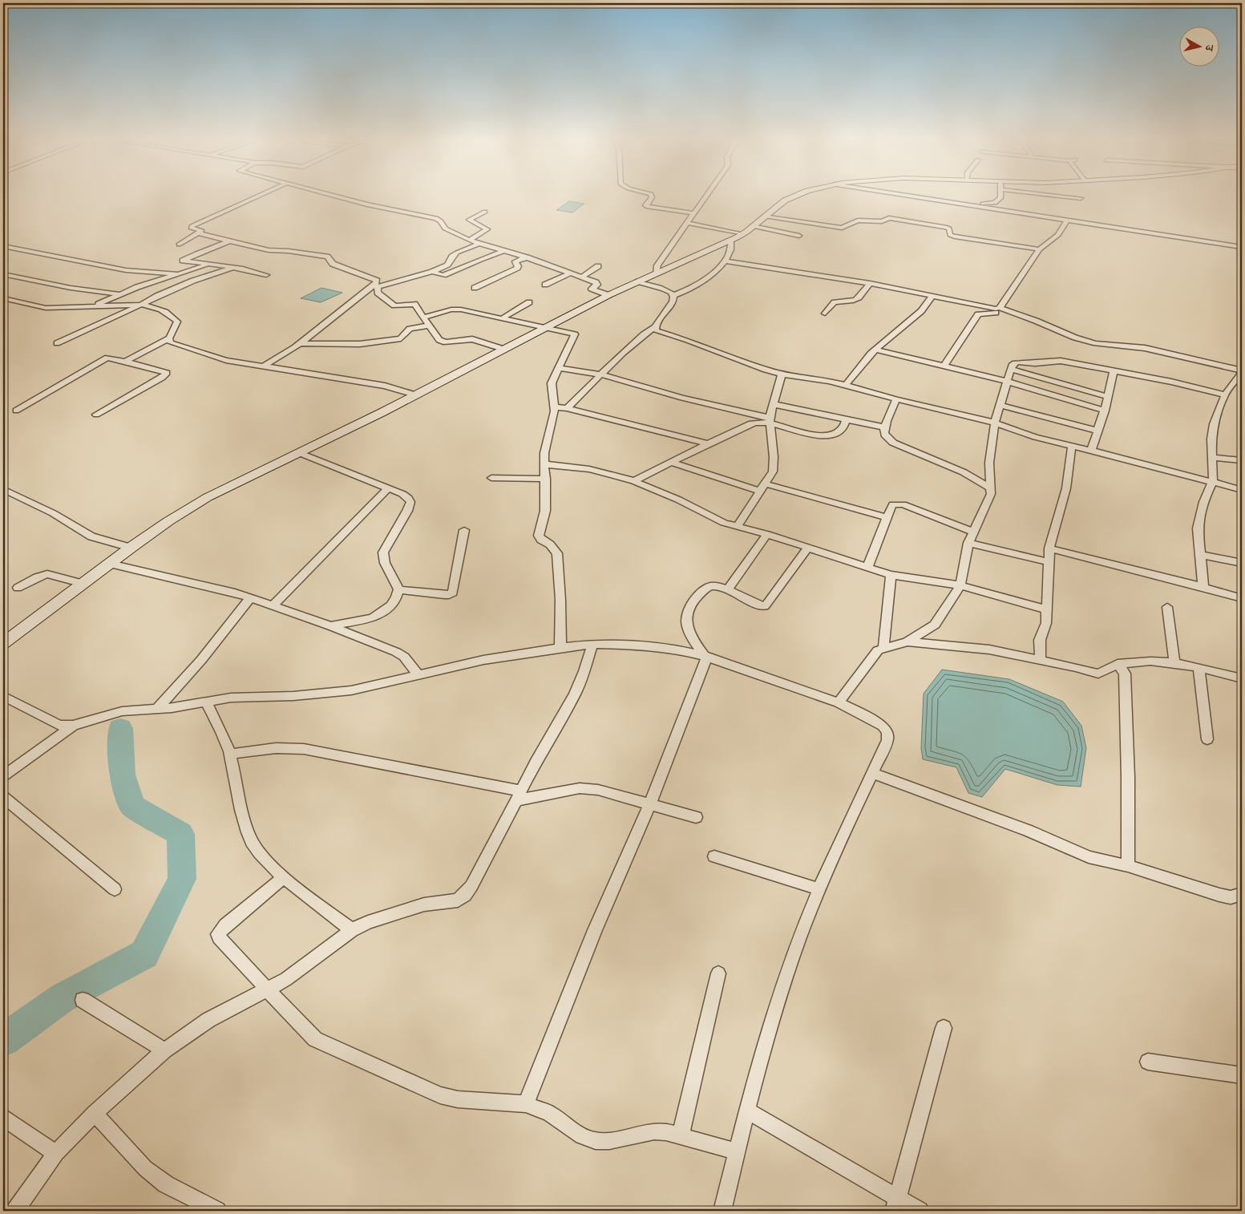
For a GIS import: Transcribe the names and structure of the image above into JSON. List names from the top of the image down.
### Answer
{
  "north": "right"
}
